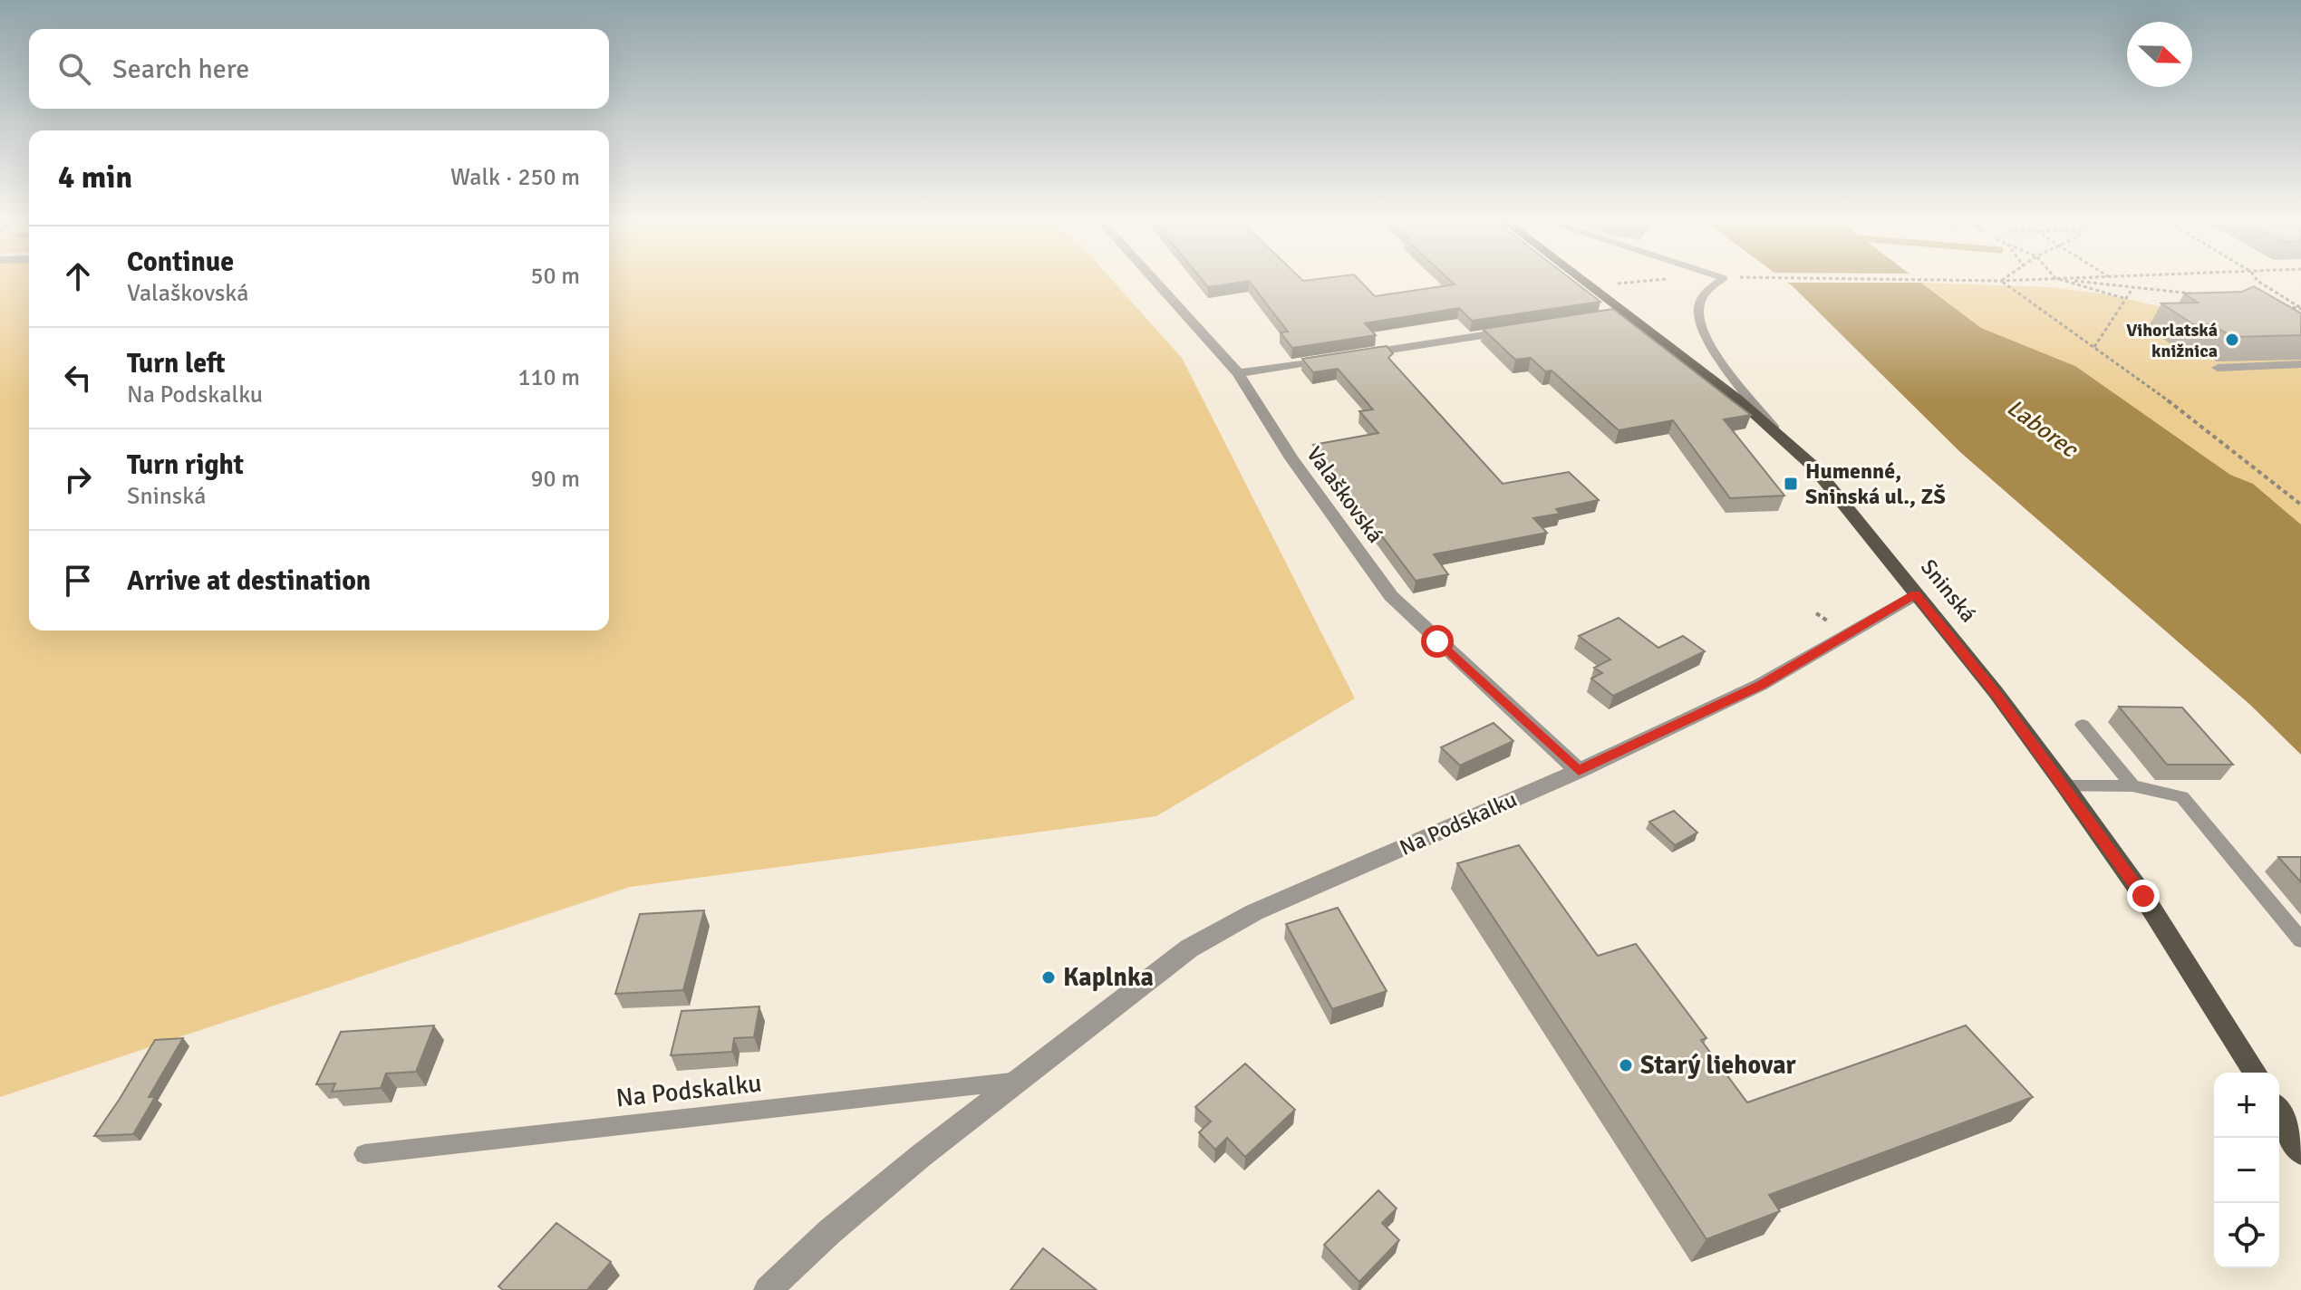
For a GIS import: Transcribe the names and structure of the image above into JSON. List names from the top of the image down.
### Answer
{
  "streets": {
    "main road": ["Sninská"],
    "street": ["Valaškovská", "Na Podskalku"]
  },
  "crossings": [
    ["Valaškovská", "Na Podskalku"],
    ["Sninská", "Na Podskalku"]
  ],
  "water": ["Laborec"],
  "places": {
    "other": ["Vihorlatská knižnica", "Kaplnka", "Starý liehovar"],
    "transit": ["Humenné, Sninská ul., ZŠ"]
  },
  "north": "right",
  "page": {
    "search": "Search here",
    "heading": ["4 min", "Walk · 250 m"],
    "list": [
      ["Continue", "Valaškovská", "50 m"],
      ["Turn left", "Na Podskalku", "110 m"],
      ["Turn right", "Sninská", "90 m"],
      "Arrive at destination"
    ],
    "map_buttons": ["+", "−"]
  }
}
